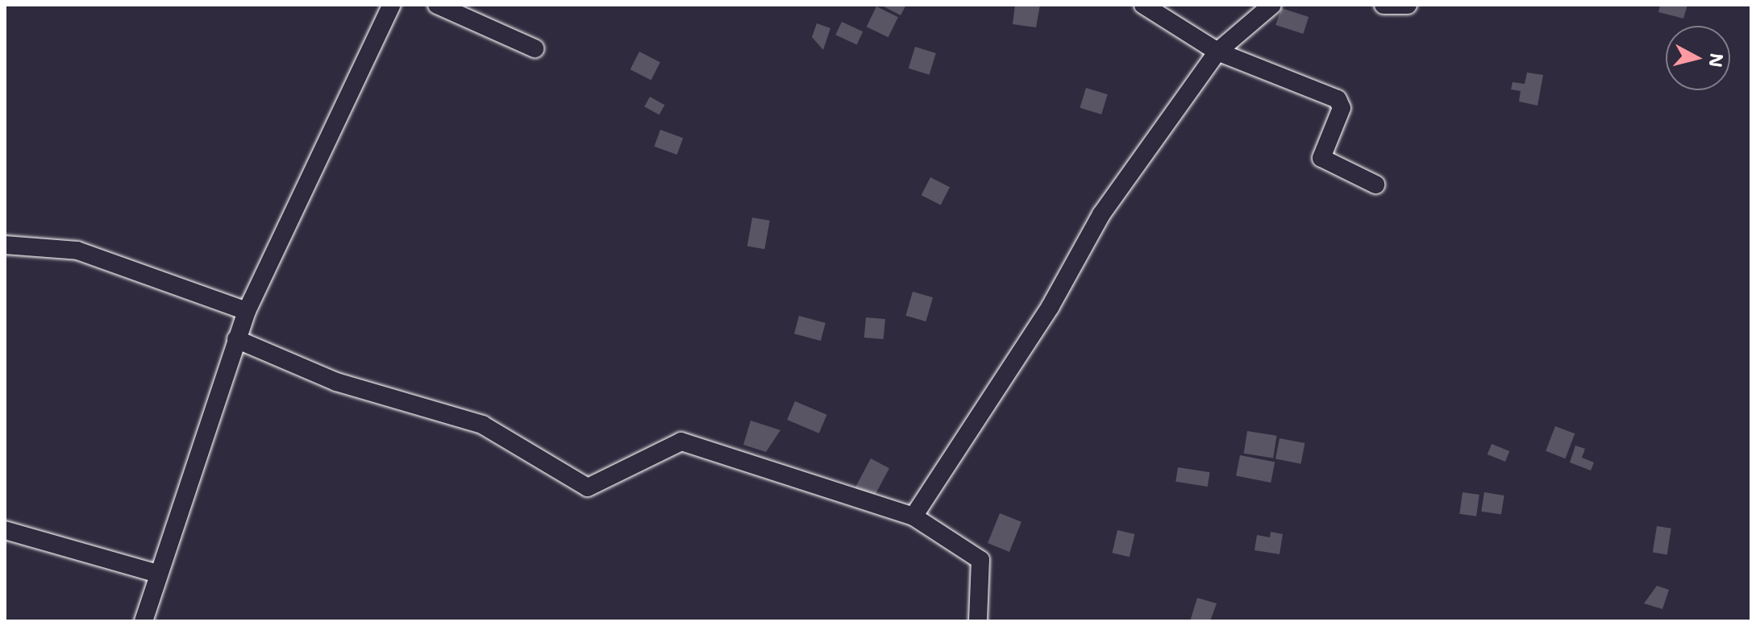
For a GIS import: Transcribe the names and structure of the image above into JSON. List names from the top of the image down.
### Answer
{
  "north": "right"
}
